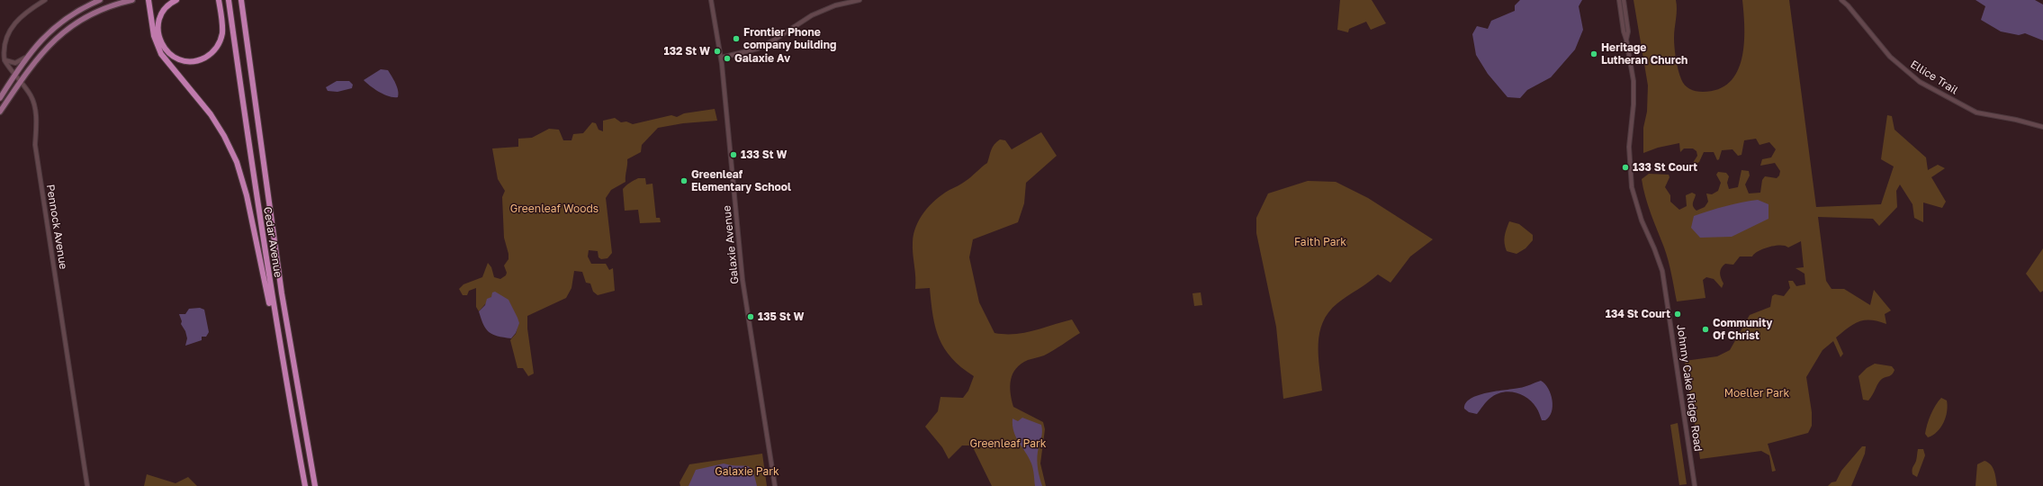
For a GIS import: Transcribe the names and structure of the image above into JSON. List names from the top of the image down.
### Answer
{
  "streets": {
    "highway": ["Cedar Avenue"],
    "street": [
      "Ellice Trail",
      "Pennock Avenue",
      "Galaxie Avenue",
      "Johnny Cake Ridge Road"
    ]
  },
  "parks": [
    "Greenleaf Woods",
    "Faith Park",
    "Moeller Park",
    "Greenleaf Park",
    "Galaxie Park"
  ],
  "places": [
    "Frontier Phone company building",
    "132 St W",
    "Heritage Lutheran Church",
    "Galaxie Av",
    "133 St W",
    "133 St Court",
    "Greenleaf Elementary School",
    "134 St Court",
    "135 St W",
    "Community Of Christ"
  ]
}
